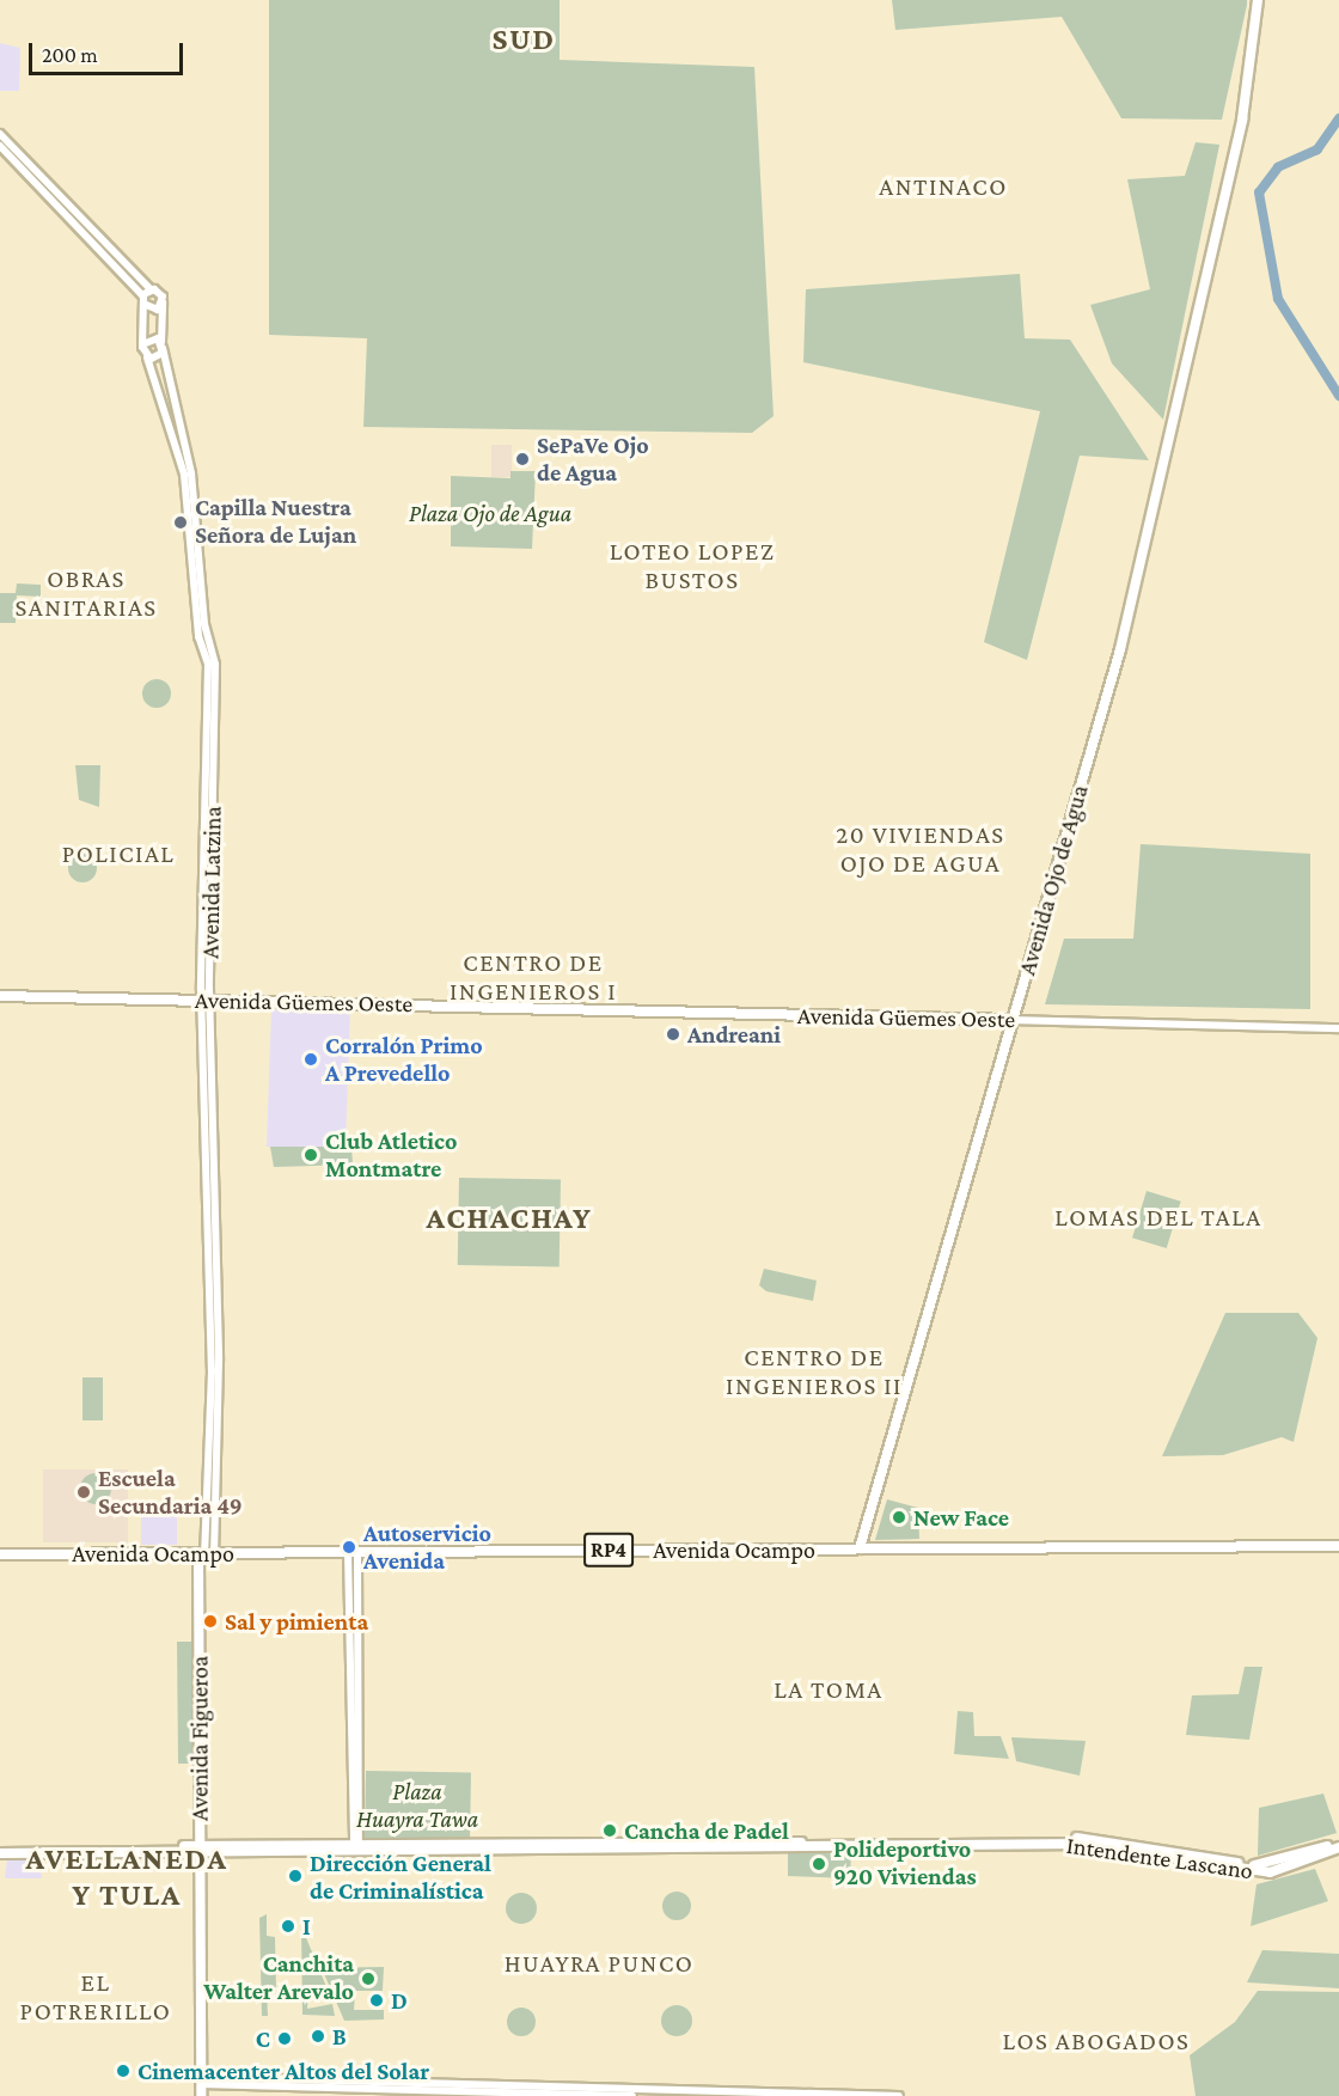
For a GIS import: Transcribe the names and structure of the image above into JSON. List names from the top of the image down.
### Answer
{
  "streets": {
    "main road": [
      "Avenida Ojo de Agua",
      "Avenida Güemes Oeste",
      "RP4",
      "Avenida Ocampo",
      "Avenida Figueroa",
      "Intendente Lascano"
    ],
    "street": ["Avenida Latzina"]
  },
  "crossings": [
    ["Avenida Ojo de Agua", "Avenida Güemes Oeste"],
    ["Avenida Ojo de Agua", "Avenida Ocampo"],
    ["Avenida Latzina", "Avenida Güemes Oeste"],
    ["Avenida Latzina", "Avenida Ocampo"],
    ["Avenida Latzina", "Avenida Figueroa"],
    ["Avenida Ocampo", "Avenida Figueroa"],
    ["Avenida Figueroa", "Intendente Lascano"]
  ],
  "districts": [
    "SUD",
    "ANTINACO",
    "LOTEO LOPEZ BUSTOS",
    "OBRAS SANITARIAS",
    "20 VIVIENDAS OJO DE AGUA",
    "POLICIAL",
    "CENTRO DE INGENIEROS I",
    "LOMAS DEL TALA",
    "ACHACHAY",
    "CENTRO DE INGENIEROS II",
    "LA TOMA",
    "AVELLANEDA Y TULA",
    "HUAYRA PUNCO",
    "EL POTRERILLO",
    "LOS ABOGADOS"
  ],
  "parks": ["Plaza Ojo de Agua", "Plaza Huayra Tawa"],
  "places": [
    "SePaVe Ojo de Agua",
    "Capilla Nuestra Señora de Lujan",
    "Andreani",
    "Corralón Primo A Prevedello",
    "Club Atletico Montmatre",
    "Escuela Secundaria 49",
    "New Face",
    "Autoservicio Avenida",
    "Sal y pimienta",
    "Cancha de Padel",
    "Polideportivo 920 Viviendas",
    "Dirección General de Criminalística",
    "I",
    "Canchita Walter Arevalo",
    "D",
    "B",
    "C",
    "Cinemacenter Altos del Solar"
  ],
  "scale_bar": "200 m"
}
